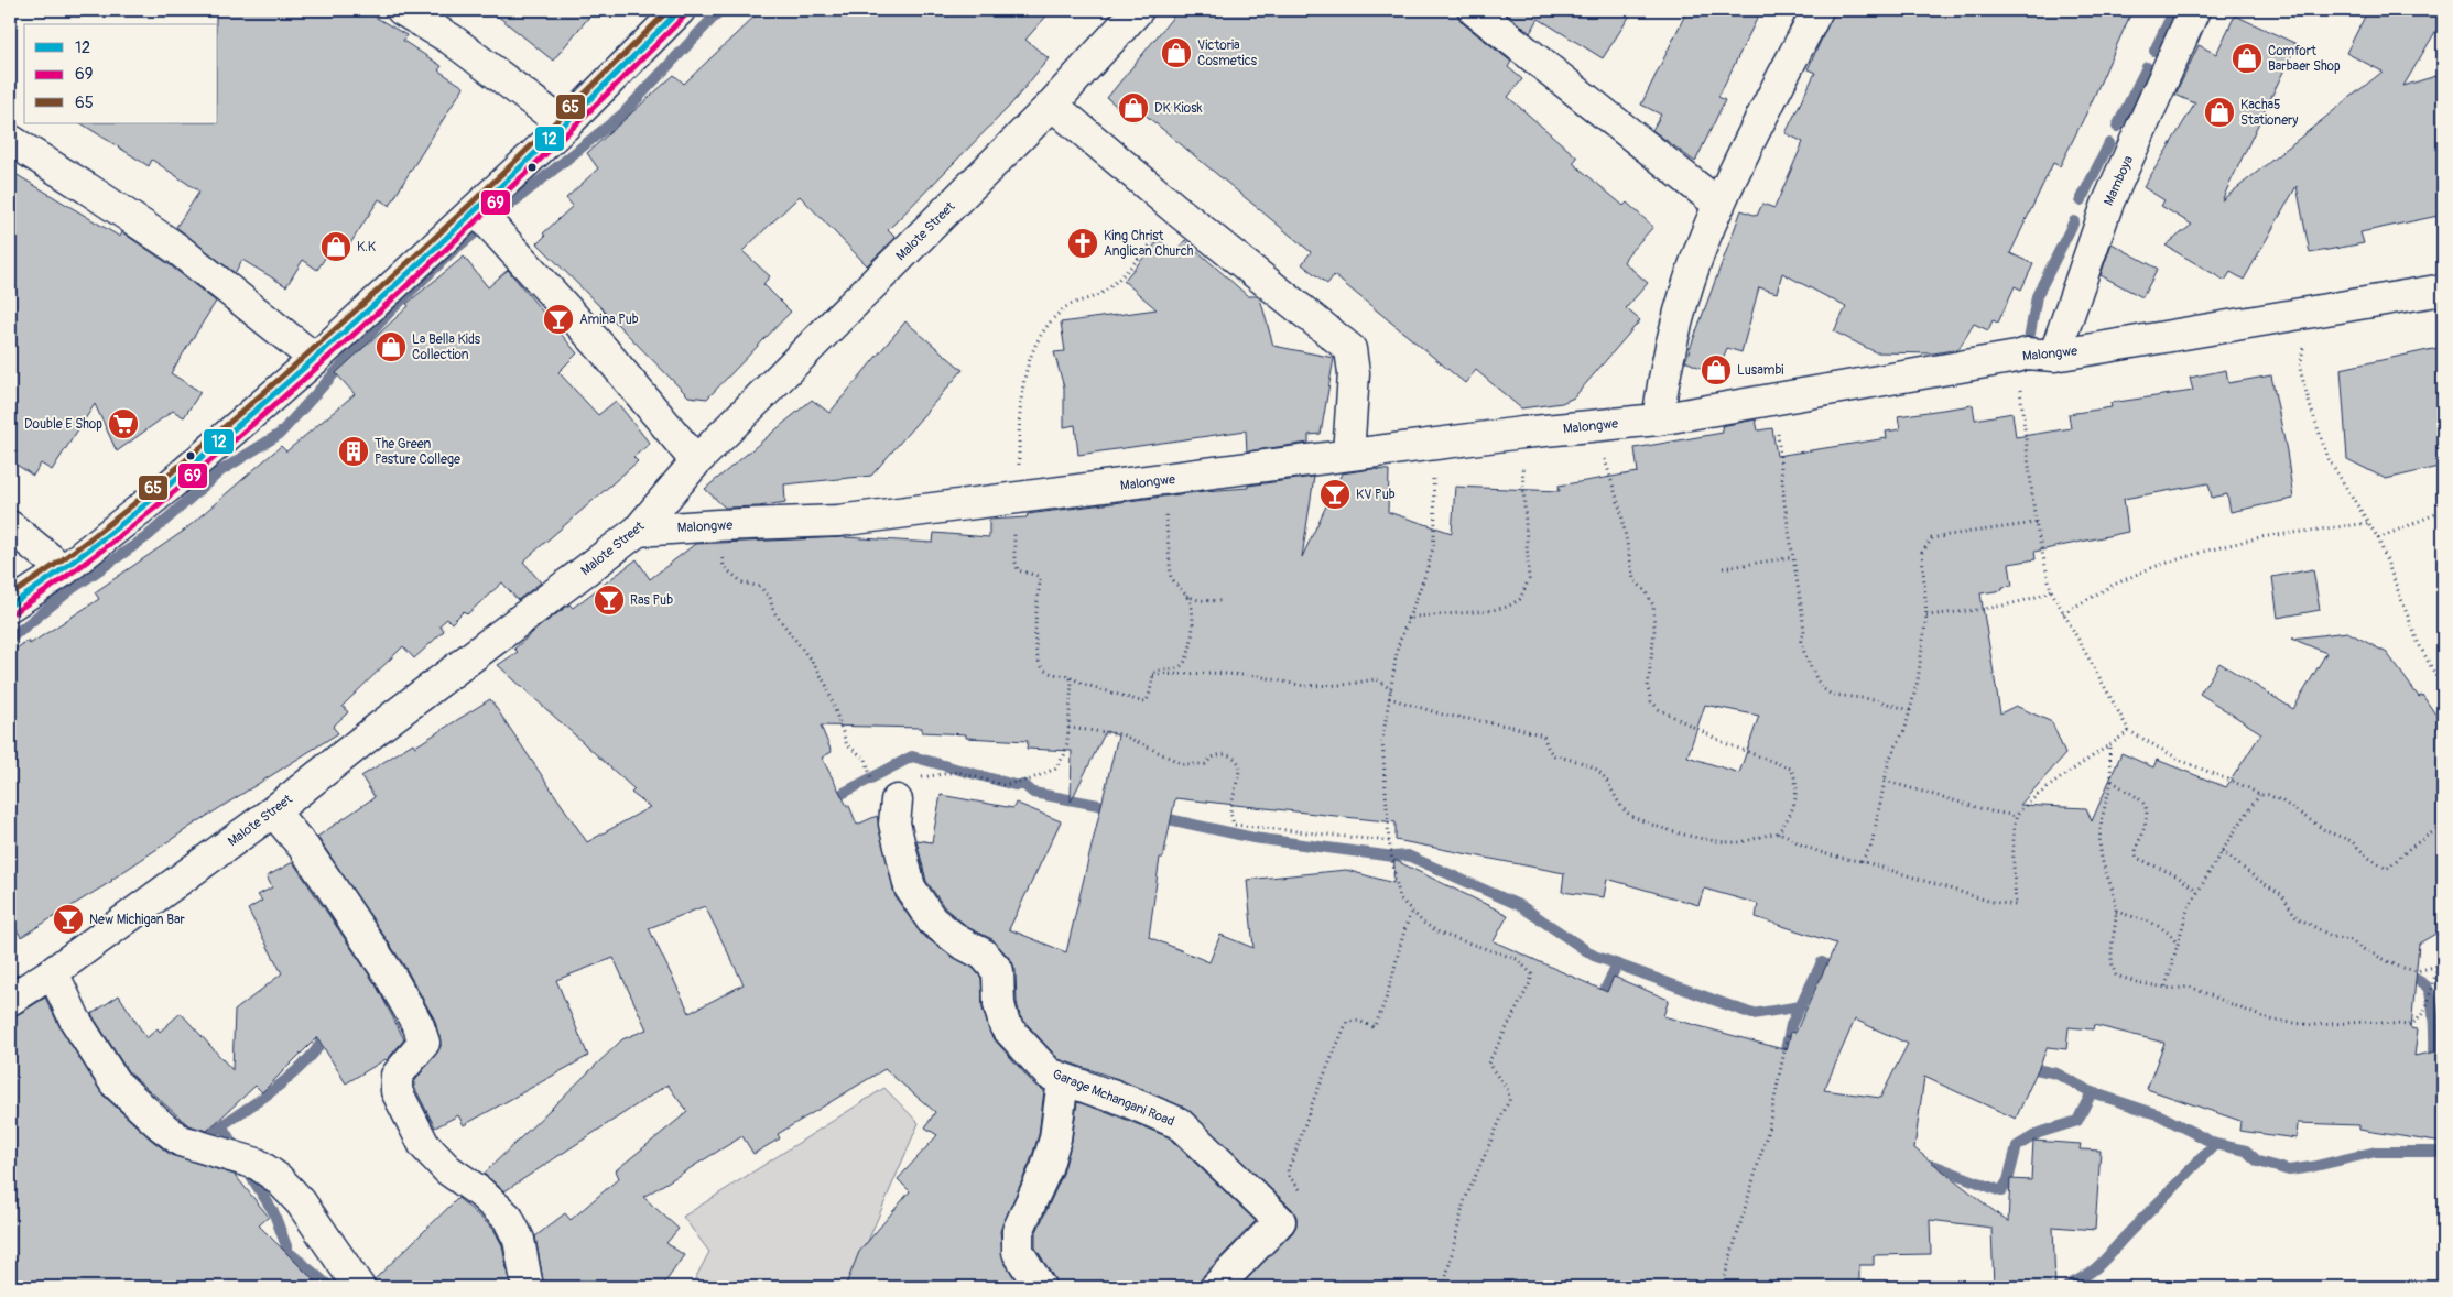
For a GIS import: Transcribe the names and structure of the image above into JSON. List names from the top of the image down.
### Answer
{
  "streets": {
    "street": [
      "Mamboya",
      "Malote Street",
      "Malongwe",
      "Garage Mchangani Road"
    ]
  },
  "crossings": [
    ["Mamboya", "Malongwe"],
    ["Malote Street", "Malongwe"]
  ],
  "places": {
    "shop": [
      "Victoria Cosmetics",
      "Comfort Barbaer Shop",
      "DK Kiosk",
      "Kacha5 Stationery",
      "K.K",
      "La Bella Kids Collection",
      "Lusambi"
    ],
    "church": ["King Christ Anglican Church"],
    "bar": [
      "Amina Pub",
      "KV Pub",
      "Ras Pub",
      "New Michigan Bar"
    ],
    "supermarket": ["Double E Shop"],
    "building": ["The Green Pasture College"]
  },
  "lines": ["transit line 12", "transit line 65", "transit line 69"],
  "legend": ["12", "69", "65"]
}
